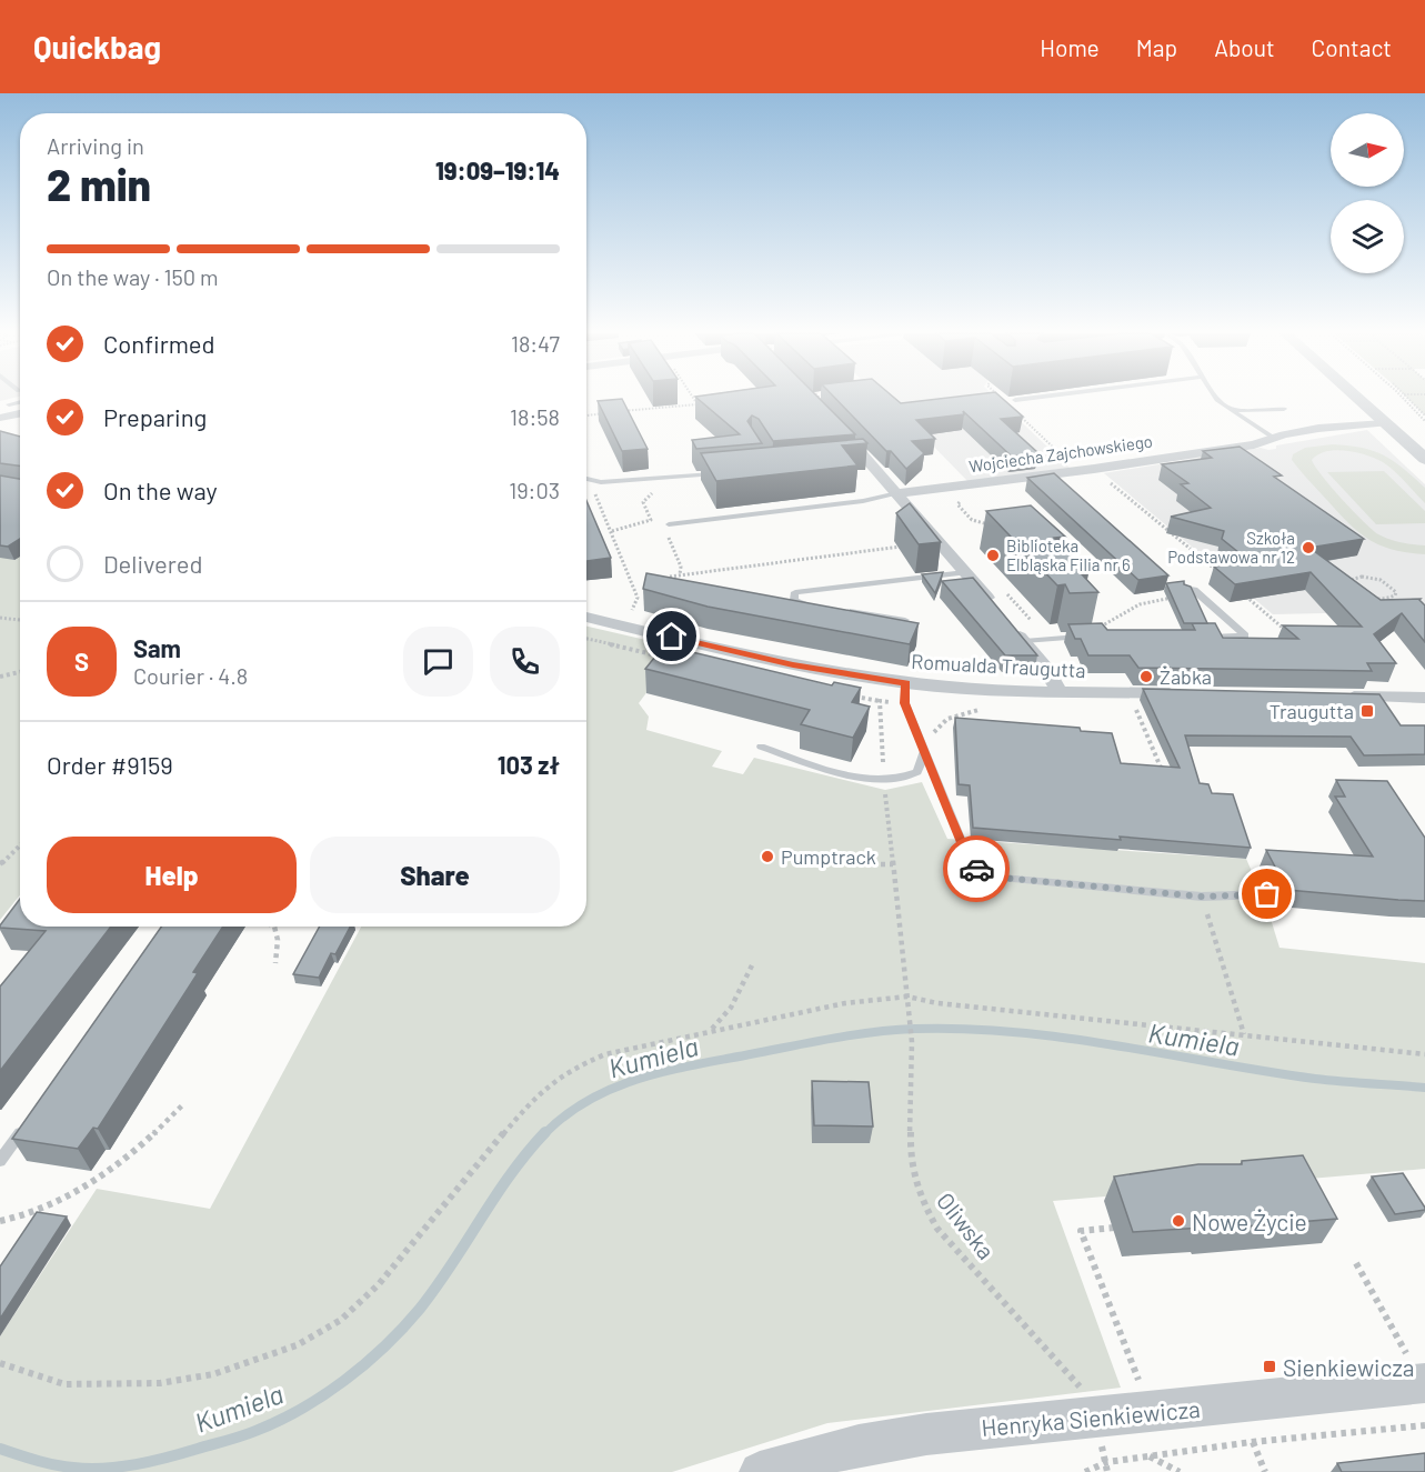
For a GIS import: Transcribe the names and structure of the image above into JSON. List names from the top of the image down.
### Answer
{
  "streets": {
    "street": ["Wojciecha Zajchowskiego", "Romualda Traugutta", "Henryka Sienkiewicza"],
    "path": ["Oliwska"]
  },
  "water": ["Kumiela"],
  "places": {
    "other": [
      "Szkoła Podstawowa nr 12",
      "Biblioteka Elbląska Filia nr 6",
      "Żabka",
      "Pumptrack",
      "Nowe Życie"
    ],
    "transit": ["Traugutta", "Sienkiewicza"]
  },
  "north": "right",
  "page": {
    "header": "Quickbag",
    "nav": [
      "Home",
      "Map",
      "About",
      "Contact"
    ],
    "heading": ["2 min", "Arriving in", "19:09–19:14"],
    "panel": [
      "Sam",
      "Courier · 4.8",
      "Order #9159",
      "103 zł"
    ],
    "bar": "On the way · 150 m",
    "list": [
      ["Confirmed", "18:47"],
      ["Preparing", "18:58"],
      ["On the way", "19:03"],
      "Delivered"
    ],
    "round": "S",
    "buttons": ["Help", "Share"]
  }
}
